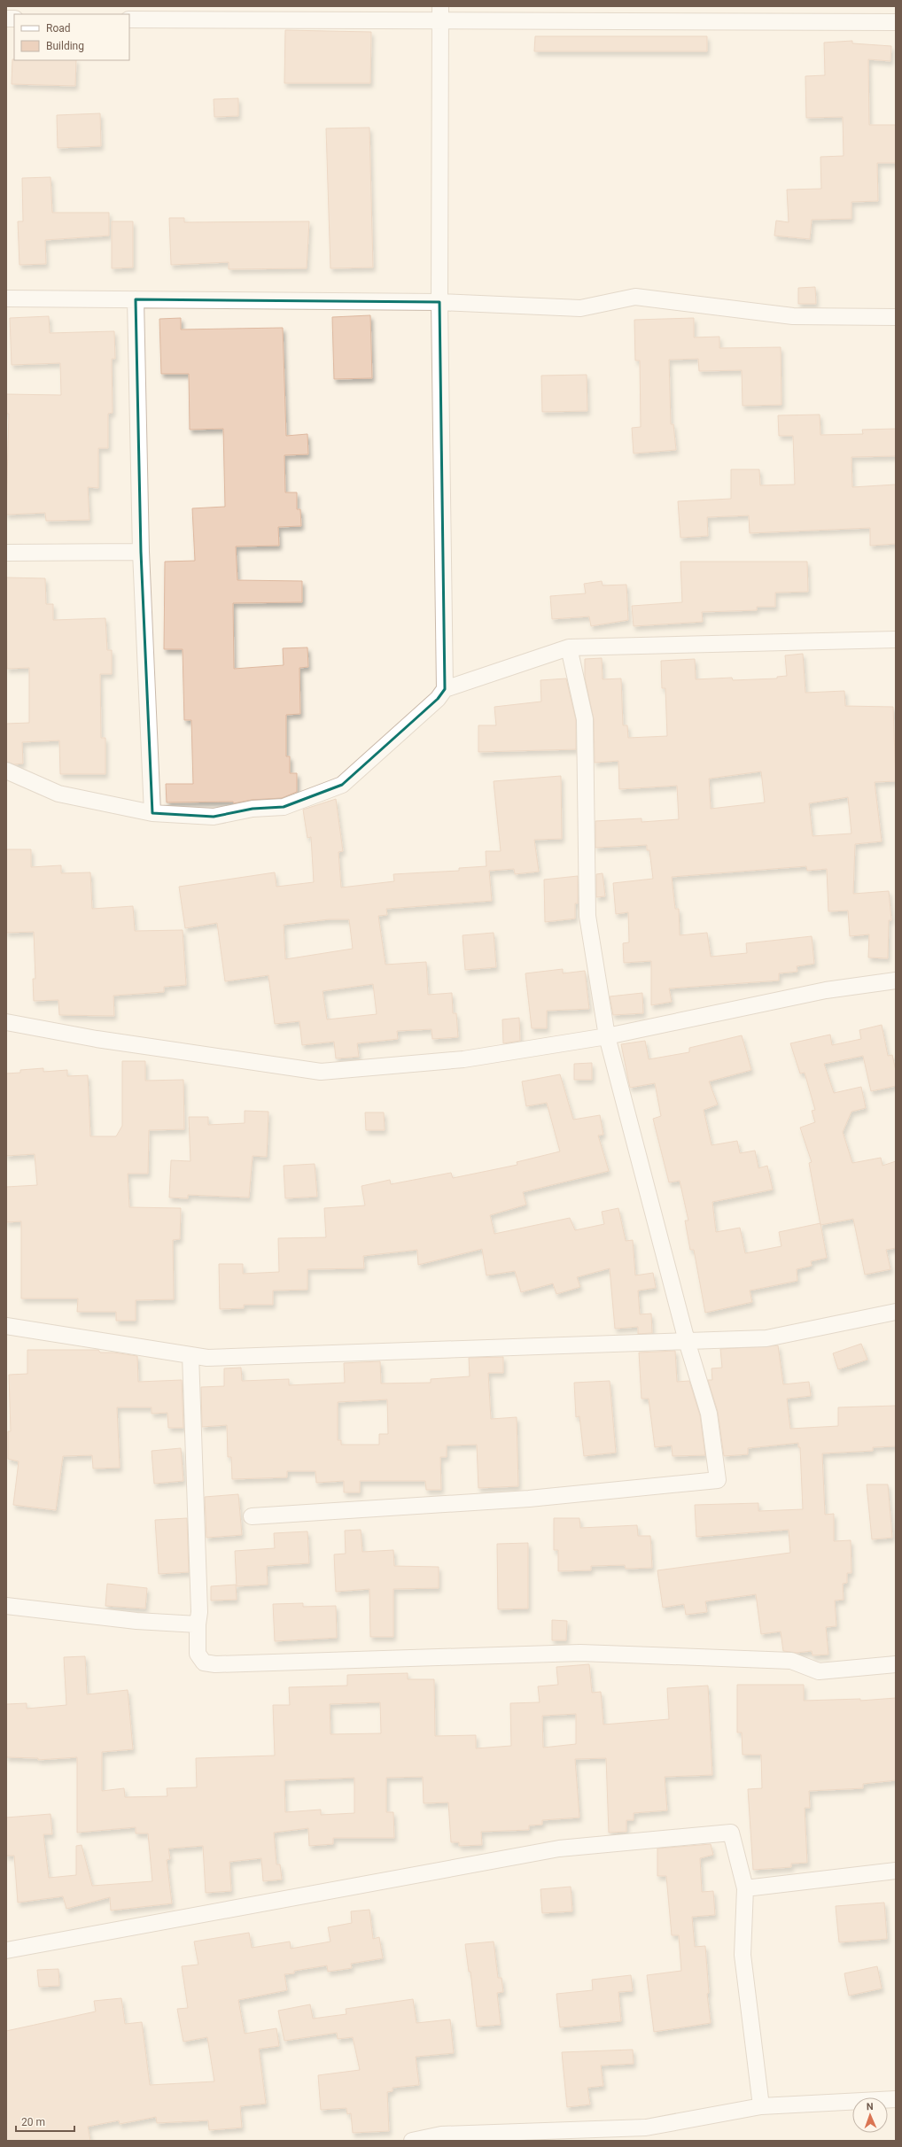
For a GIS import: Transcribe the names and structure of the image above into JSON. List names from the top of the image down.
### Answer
{
  "legend": ["Road", "Building"],
  "scale_bar": "20 m",
  "north": "top"
}
